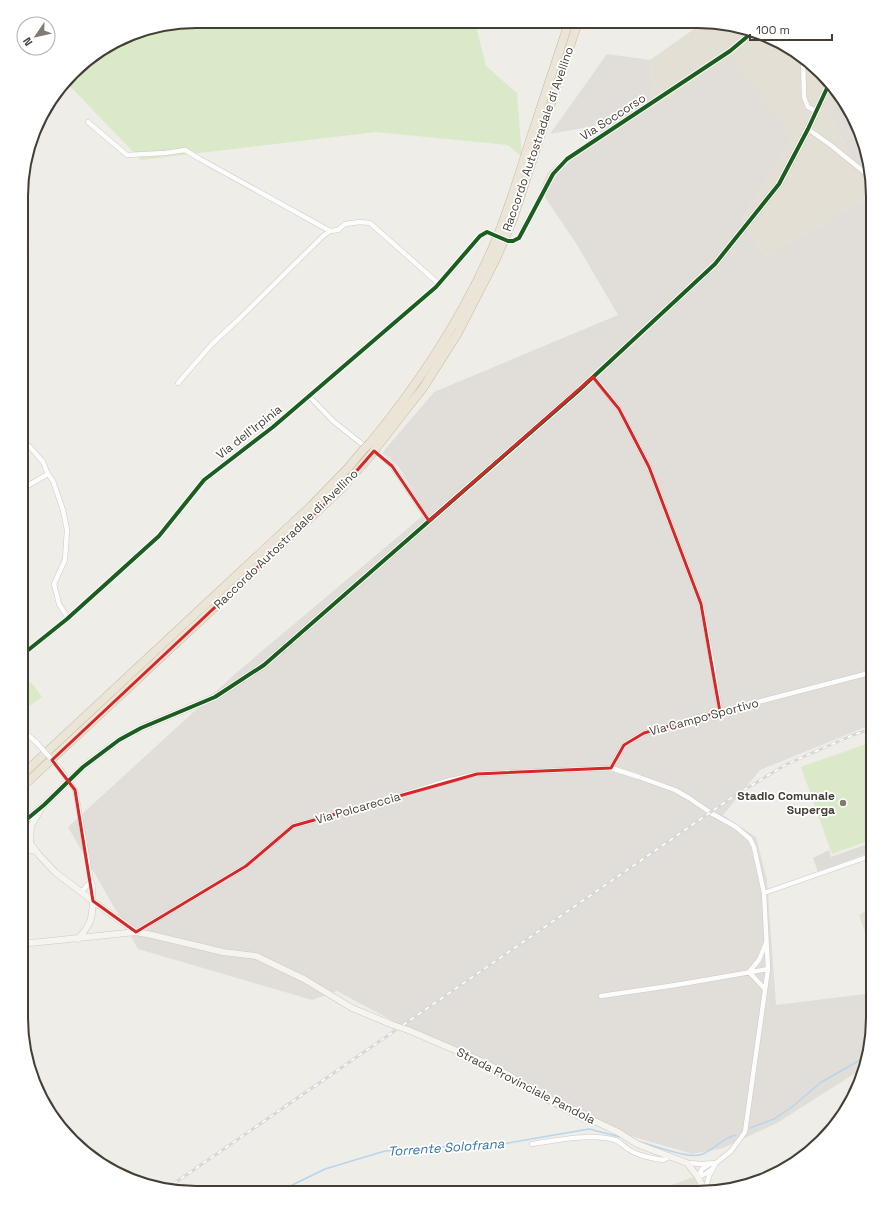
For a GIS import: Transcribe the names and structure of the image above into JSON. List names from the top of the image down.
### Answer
{
  "streets": {
    "highway": ["Raccordo Autostradale di Avellino"],
    "street": [
      "Via Soccorso",
      "Via dell'Irpinia",
      "Via Campo Sportivo",
      "Via Polcareccia",
      "Strada Provinciale Pandola"
    ]
  },
  "crossings": [
    ["Via Campo Sportivo", "Via Polcareccia"],
    ["Via Polcareccia", "Strada Provinciale Pandola"]
  ],
  "water": ["Torrente Solofrana"],
  "places": ["Stadio Comunale Superga"],
  "scale_bar": "100 m",
  "north": "bottom left"
}
